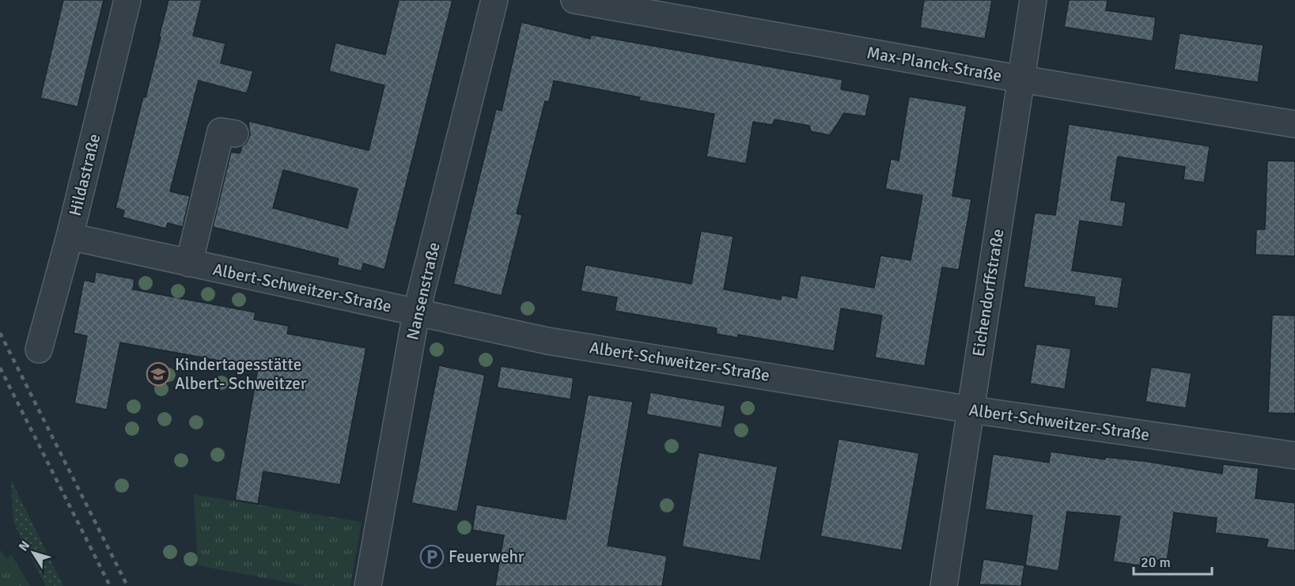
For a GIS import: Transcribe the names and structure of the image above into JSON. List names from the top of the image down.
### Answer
{
  "streets": {
    "street": [
      "Max-Planck-Straße",
      "Hildastraße",
      "Albert-Schweitzer-Straße",
      "Nansenstraße",
      "Eichendorffstraße"
    ]
  },
  "crossings": [
    ["Max-Planck-Straße", "Eichendorffstraße"],
    ["Hildastraße", "Albert-Schweitzer-Straße"],
    ["Albert-Schweitzer-Straße", "Nansenstraße"],
    ["Albert-Schweitzer-Straße", "Eichendorffstraße"]
  ],
  "places": {
    "school or university": ["Kindertagesstätte Albert- Schweitzer"],
    "parking": ["Feuerwehr"]
  },
  "scale_bar": "20 m",
  "north": "top left"
}
